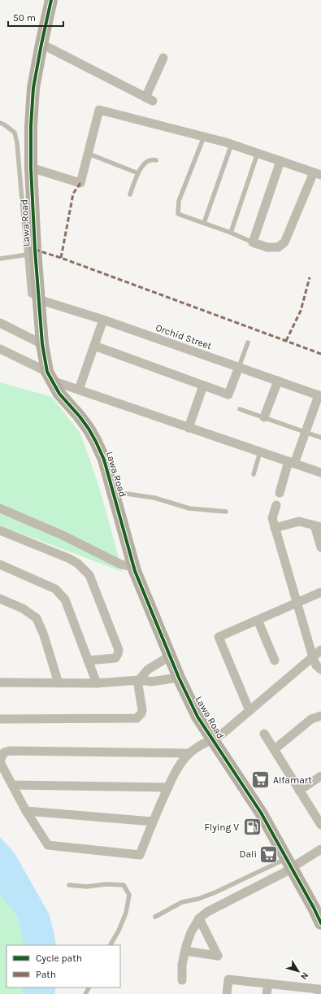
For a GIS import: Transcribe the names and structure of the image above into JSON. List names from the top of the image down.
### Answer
{
  "streets": {
    "main road": ["Lawa Road"],
    "street": ["Orchid Street"]
  },
  "crossings": [
    ["Lawa Road", "Orchid Street"]
  ],
  "places": {
    "supermarket": ["Alfamart", "Dali"],
    "fuel station": ["Flying V"]
  },
  "legend": ["Cycle path", "Path"],
  "scale_bar": "50 m",
  "north": "bottom right"
}
